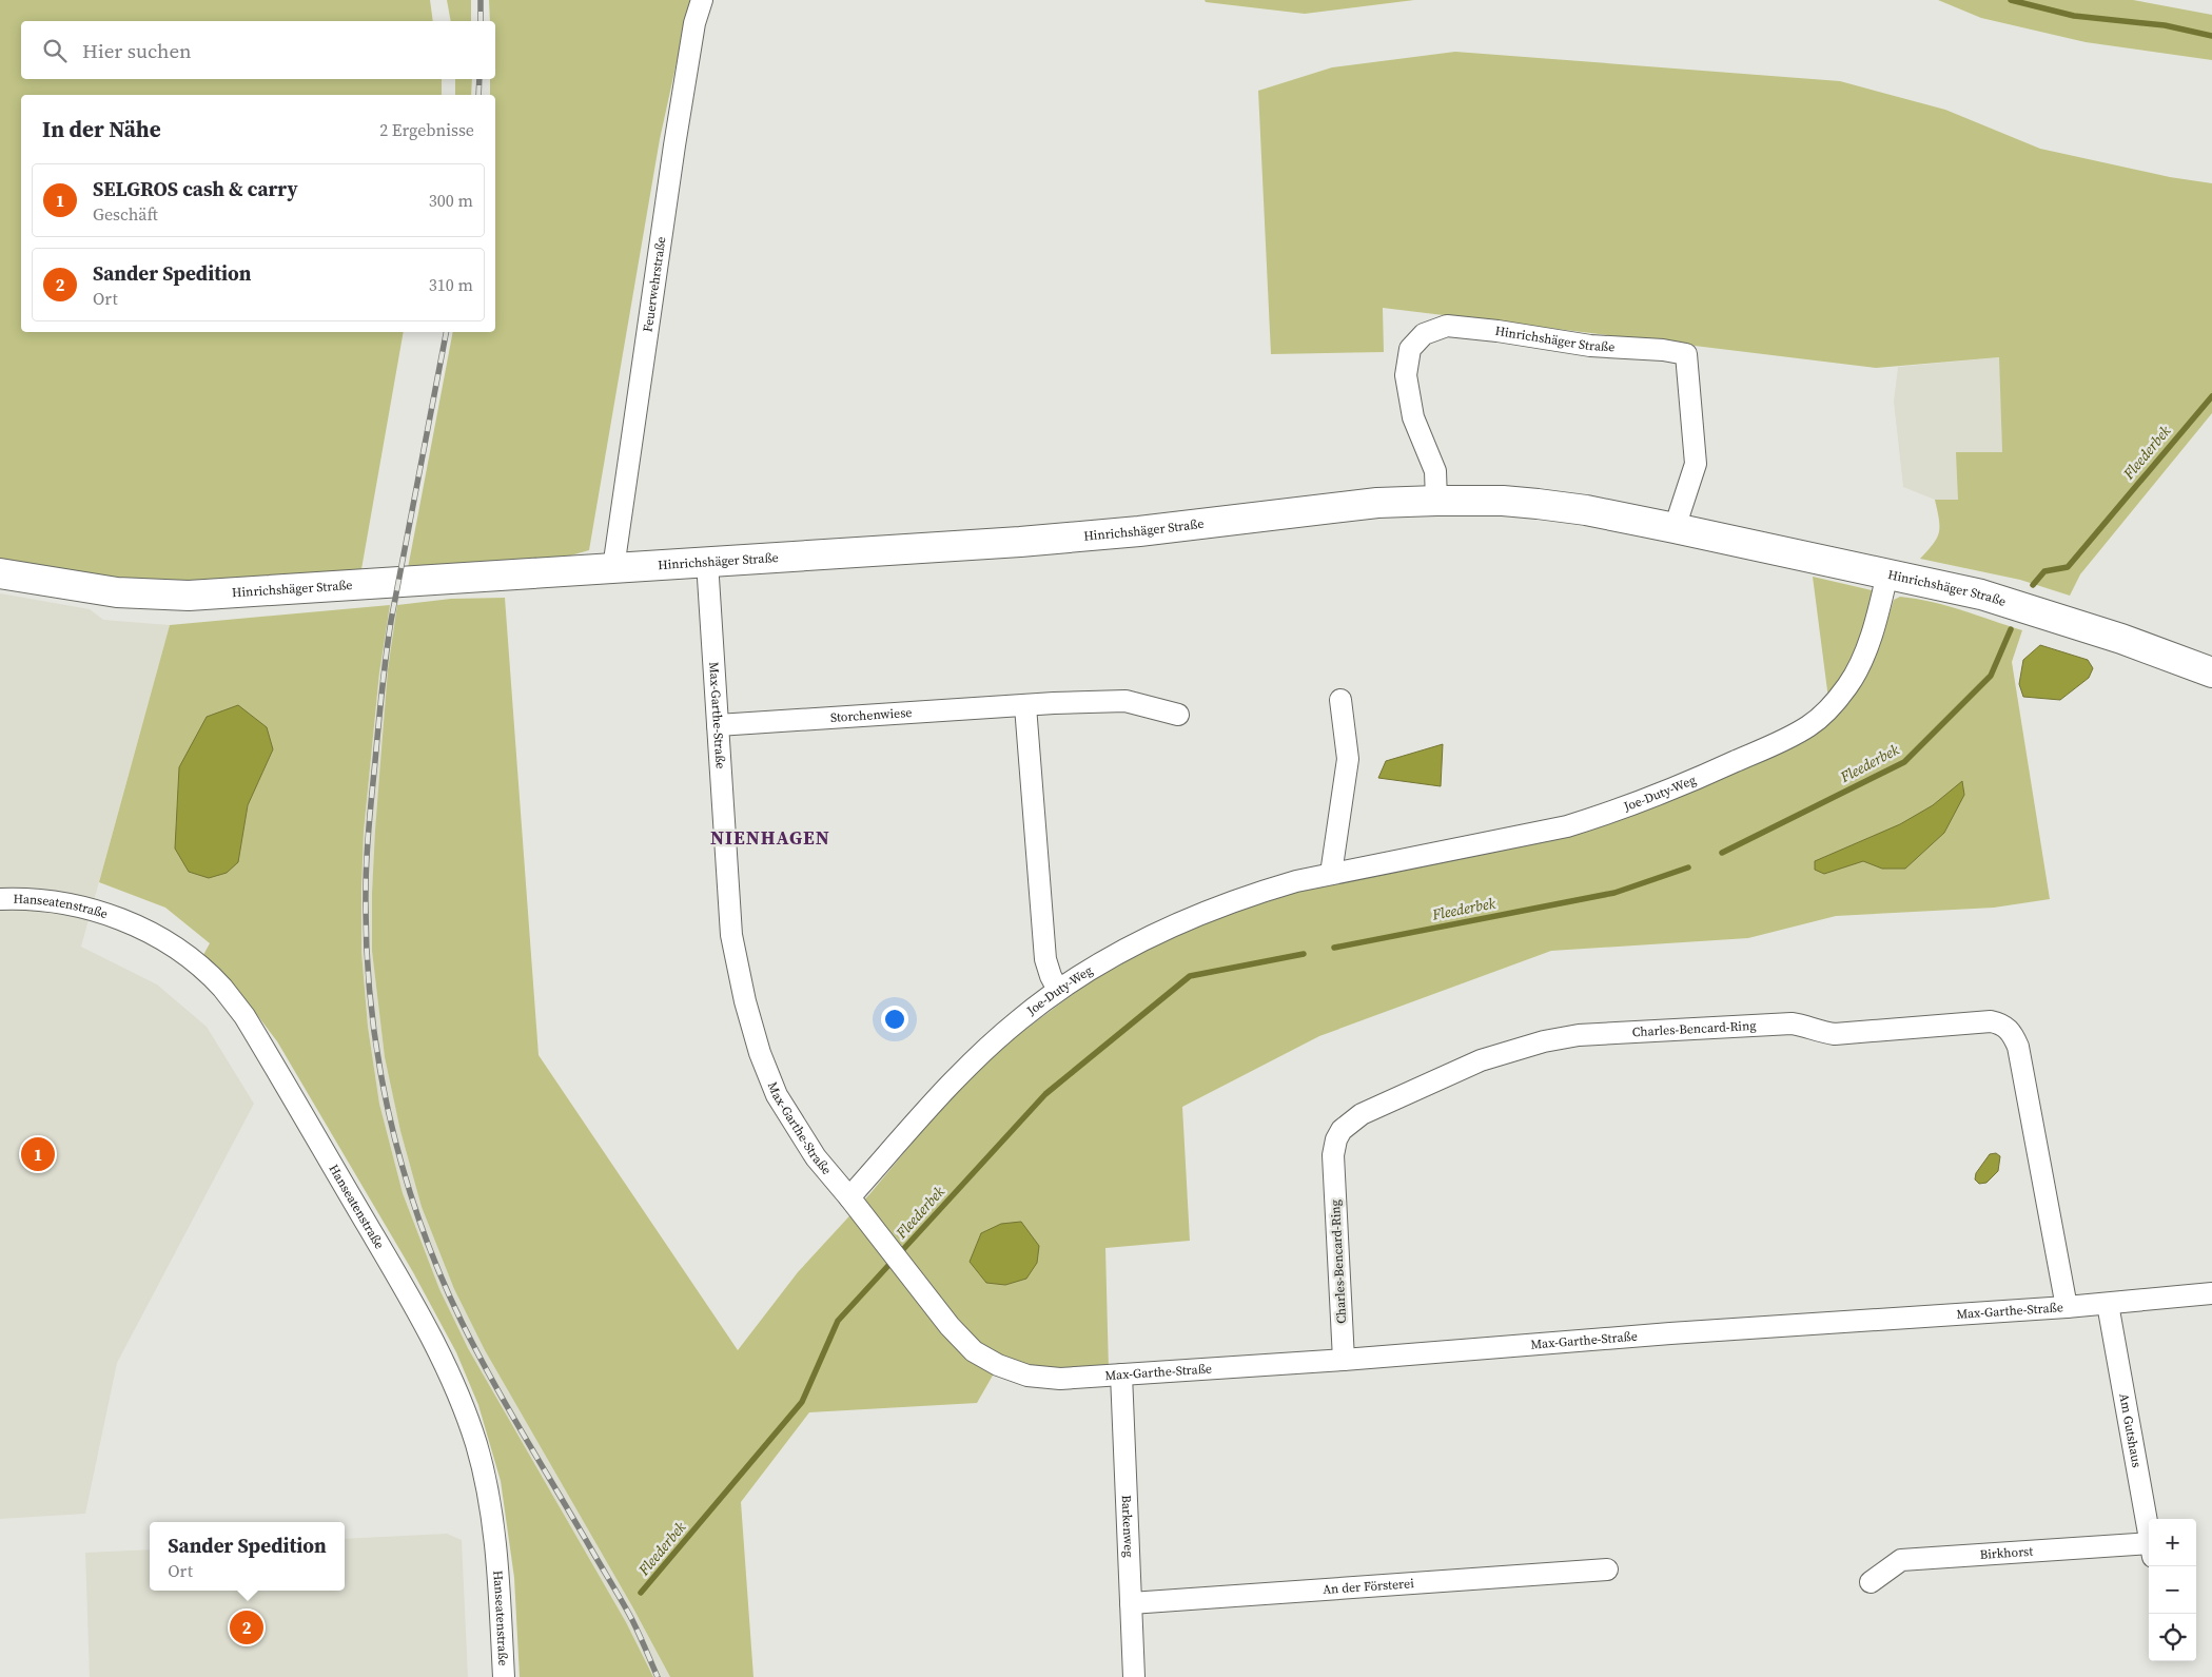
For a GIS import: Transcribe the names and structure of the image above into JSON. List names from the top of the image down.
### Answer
{
  "streets": {
    "main road": ["Hinrichshäger Straße"],
    "street": [
      "Feuerwehrstraße",
      "Max-Garthe-Straße",
      "Storchenwiese",
      "Joe-Duty-Weg",
      "Hanseatenstraße",
      "Charles-Bencard-Ring",
      "Am Gutshaus",
      "Barkenweg",
      "Birkhorst",
      "An der Försterei"
    ]
  },
  "crossings": [
    ["Feuerwehrstraße", "Hinrichshäger Straße"],
    ["Hinrichshäger Straße", "Max-Garthe-Straße"],
    ["Hinrichshäger Straße", "Joe-Duty-Weg"],
    ["Max-Garthe-Straße", "Storchenwiese"],
    ["Max-Garthe-Straße", "Joe-Duty-Weg"],
    ["Max-Garthe-Straße", "Charles-Bencard-Ring"],
    ["Max-Garthe-Straße", "Am Gutshaus"],
    ["Max-Garthe-Straße", "Barkenweg"],
    ["Barkenweg", "An der Försterei"]
  ],
  "districts": ["NIENHAGEN"],
  "water": ["Fleederbek"],
  "page": {
    "search": "Hier suchen",
    "heading": ["In der Nähe", "2 Ergebnisse"],
    "list": [
      {
        "mark": "1",
        "name": "SELGROS cash & carry",
        "note": "Geschäft",
        "value": "300 m"
      },
      {
        "mark": "2",
        "name": "Sander Spedition",
        "note": "Ort",
        "value": "310 m"
      }
    ],
    "pins": ["1", "2"],
    "map_buttons": ["+", "−"],
    "popup": ["Sander Spedition", "Ort"]
  }
}
